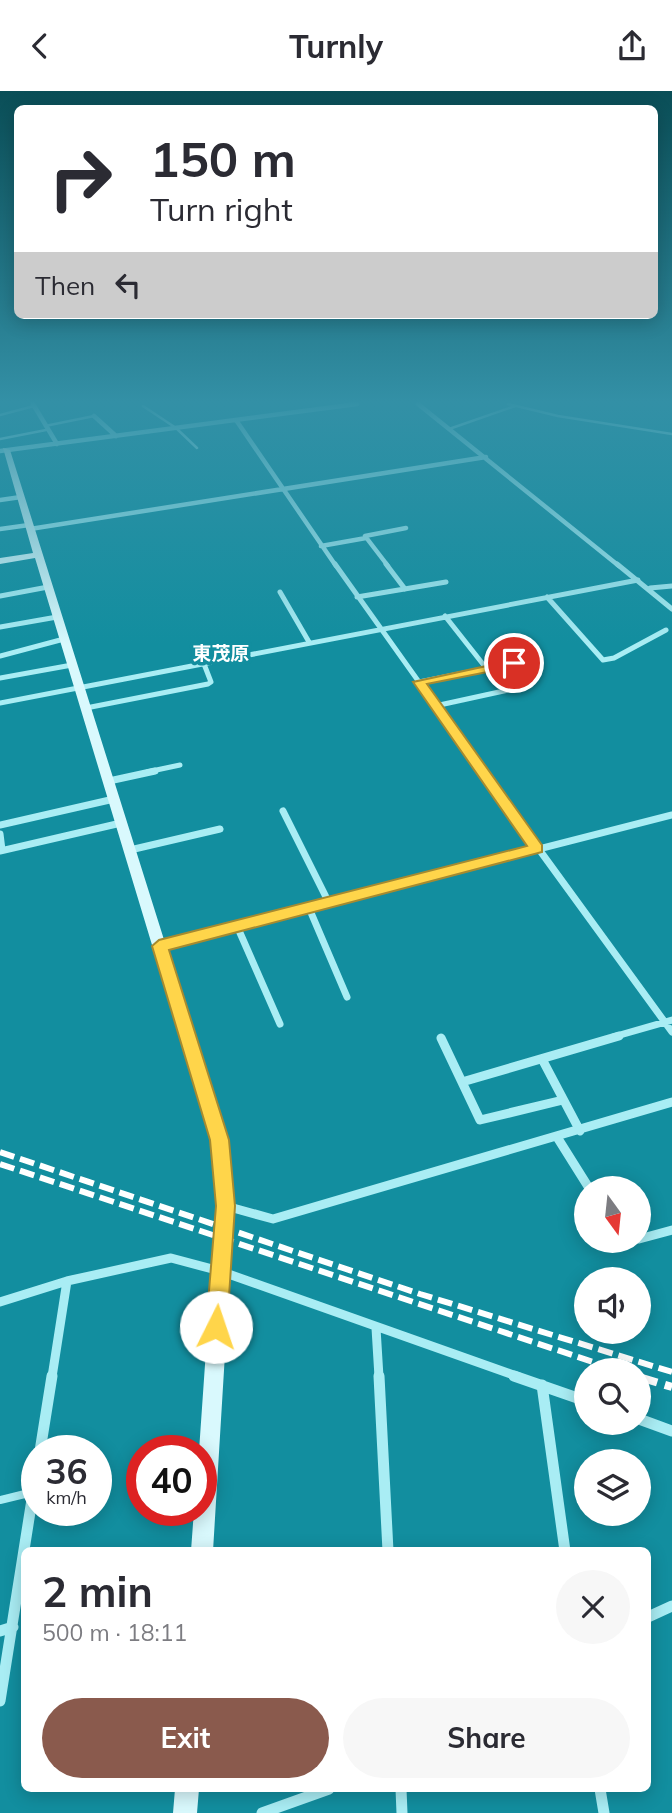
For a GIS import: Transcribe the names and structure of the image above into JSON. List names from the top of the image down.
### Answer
{
  "districts": ["東茂原"],
  "north": "bottom",
  "page": {
    "header": "Turnly",
    "turn": ["150 m", "Turn right"],
    "then": "Then",
    "speed": "36 km/h",
    "limit": "40",
    "heading": ["2 min", "500 m · 18:11"],
    "buttons": ["Exit", "Share"]
  }
}
